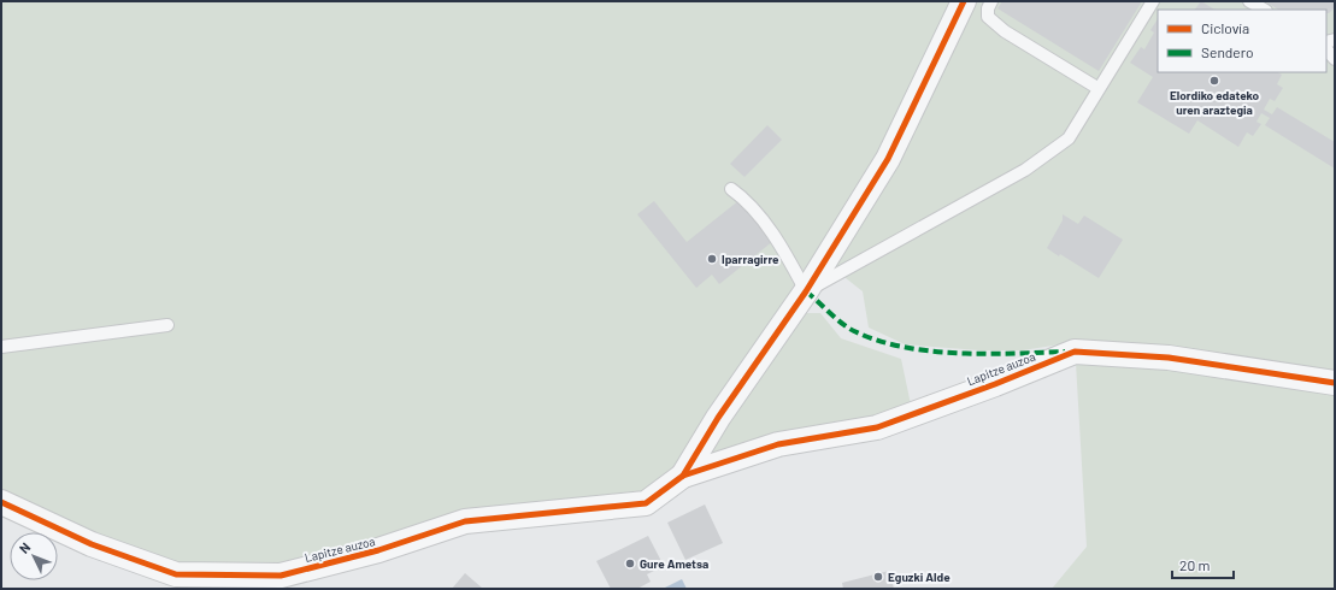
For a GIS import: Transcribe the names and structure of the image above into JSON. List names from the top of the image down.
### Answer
{
  "streets": {
    "street": ["Lapitze auzoa"]
  },
  "places": [
    "Elordiko edateko uren araztegia",
    "Iparragirre",
    "Gure Ametsa",
    "Eguzki Alde"
  ],
  "legend": ["Ciclovía", "Sendero"],
  "scale_bar": "20 m",
  "north": "top left"
}
